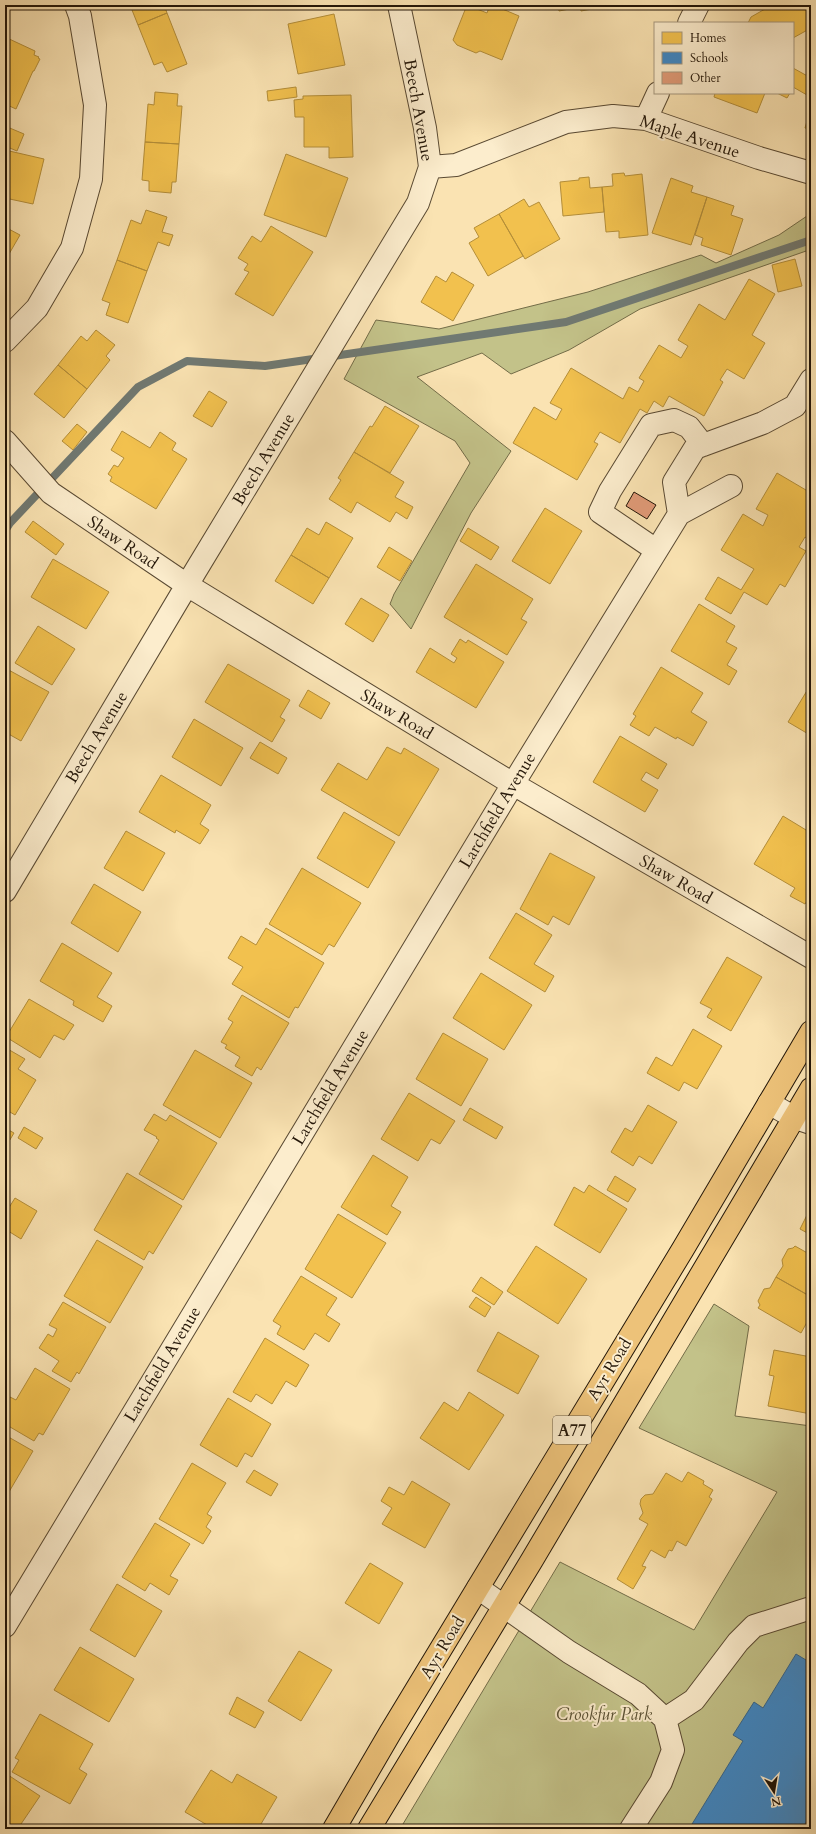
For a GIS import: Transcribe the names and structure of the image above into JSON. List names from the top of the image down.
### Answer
{
  "streets": {
    "main road": ["Ayr Road", "A77"],
    "street": [
      "Beech Avenue",
      "Maple Avenue",
      "Shaw Road",
      "Larchfield Avenue"
    ]
  },
  "crossings": [
    ["Beech Avenue", "Maple Avenue"],
    ["Beech Avenue", "Shaw Road"],
    ["Shaw Road", "Larchfield Avenue"]
  ],
  "parks": ["Crookfur Park"],
  "legend": ["Homes", "Schools", "Other"],
  "north": "bottom"
}
